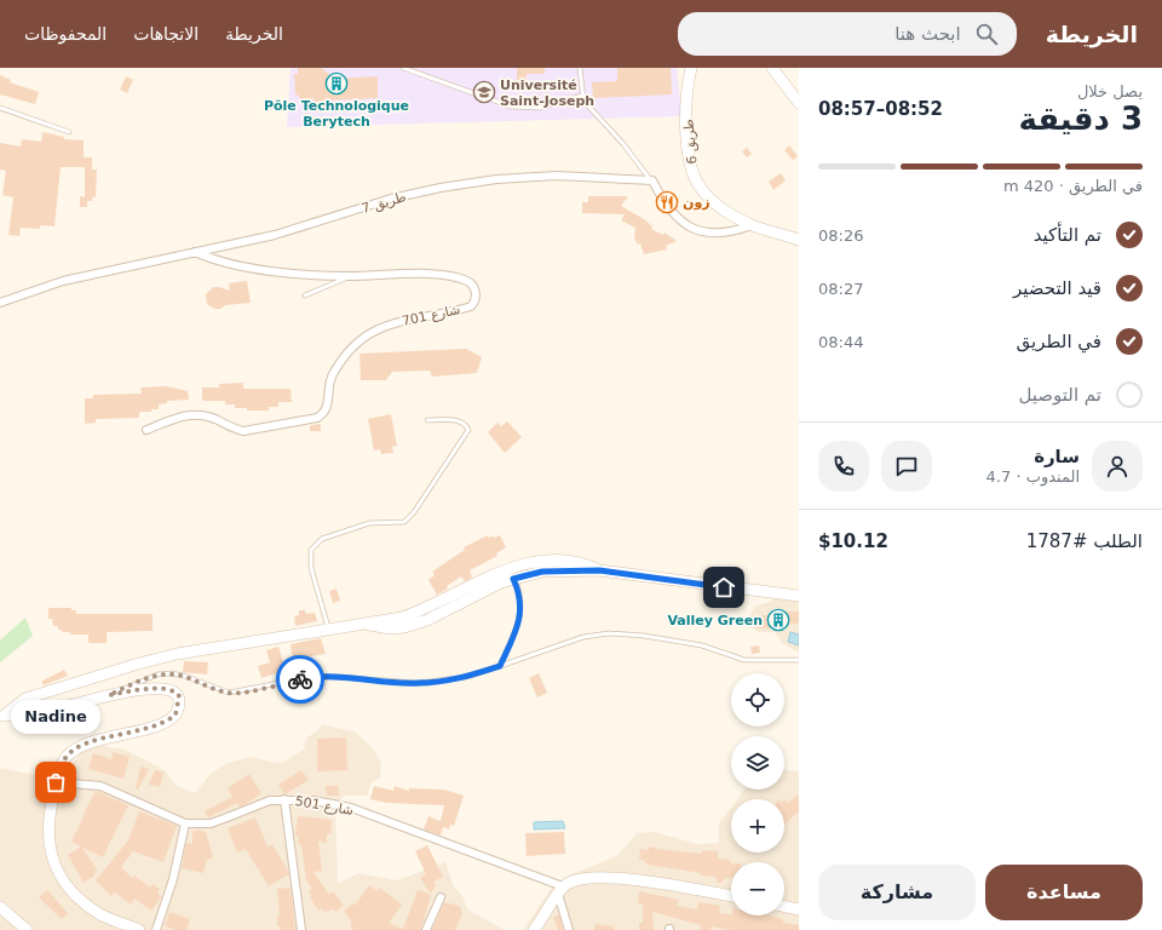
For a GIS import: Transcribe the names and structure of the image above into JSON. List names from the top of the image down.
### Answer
{
  "streets": {
    "street": [
      "طريق 6",
      "طريق 7",
      "شارع 701",
      "شارع 501"
    ]
  },
  "crossings": [
    ["طريق 7", "شارع 701"]
  ],
  "places": {
    "building": ["Pôle Technologique Berytech", "Valley Green"],
    "school or university": ["Université Saint-Joseph"],
    "restaurant": ["زون"],
    "other": ["Nadine"]
  },
  "page": {
    "header": "الخريطة",
    "search": "ابحث هنا",
    "nav": ["الخريطة", "الاتجاهات", "المحفوظات"],
    "heading": ["3 دقيقة", "يصل خلال", "08:52–08:57"],
    "panel": [
      "سارة",
      "المندوب · 4.7",
      "الطلب #1787",
      "$10.12"
    ],
    "bar": "في الطريق · 420 m",
    "list": [
      ["تم التأكيد", "08:26"],
      ["قيد التحضير", "08:27"],
      ["في الطريق", "08:44"],
      "تم التوصيل"
    ],
    "map_buttons": ["+", "−"],
    "bubble": "Nadine",
    "buttons": ["مساعدة", "مشاركة"]
  }
}
